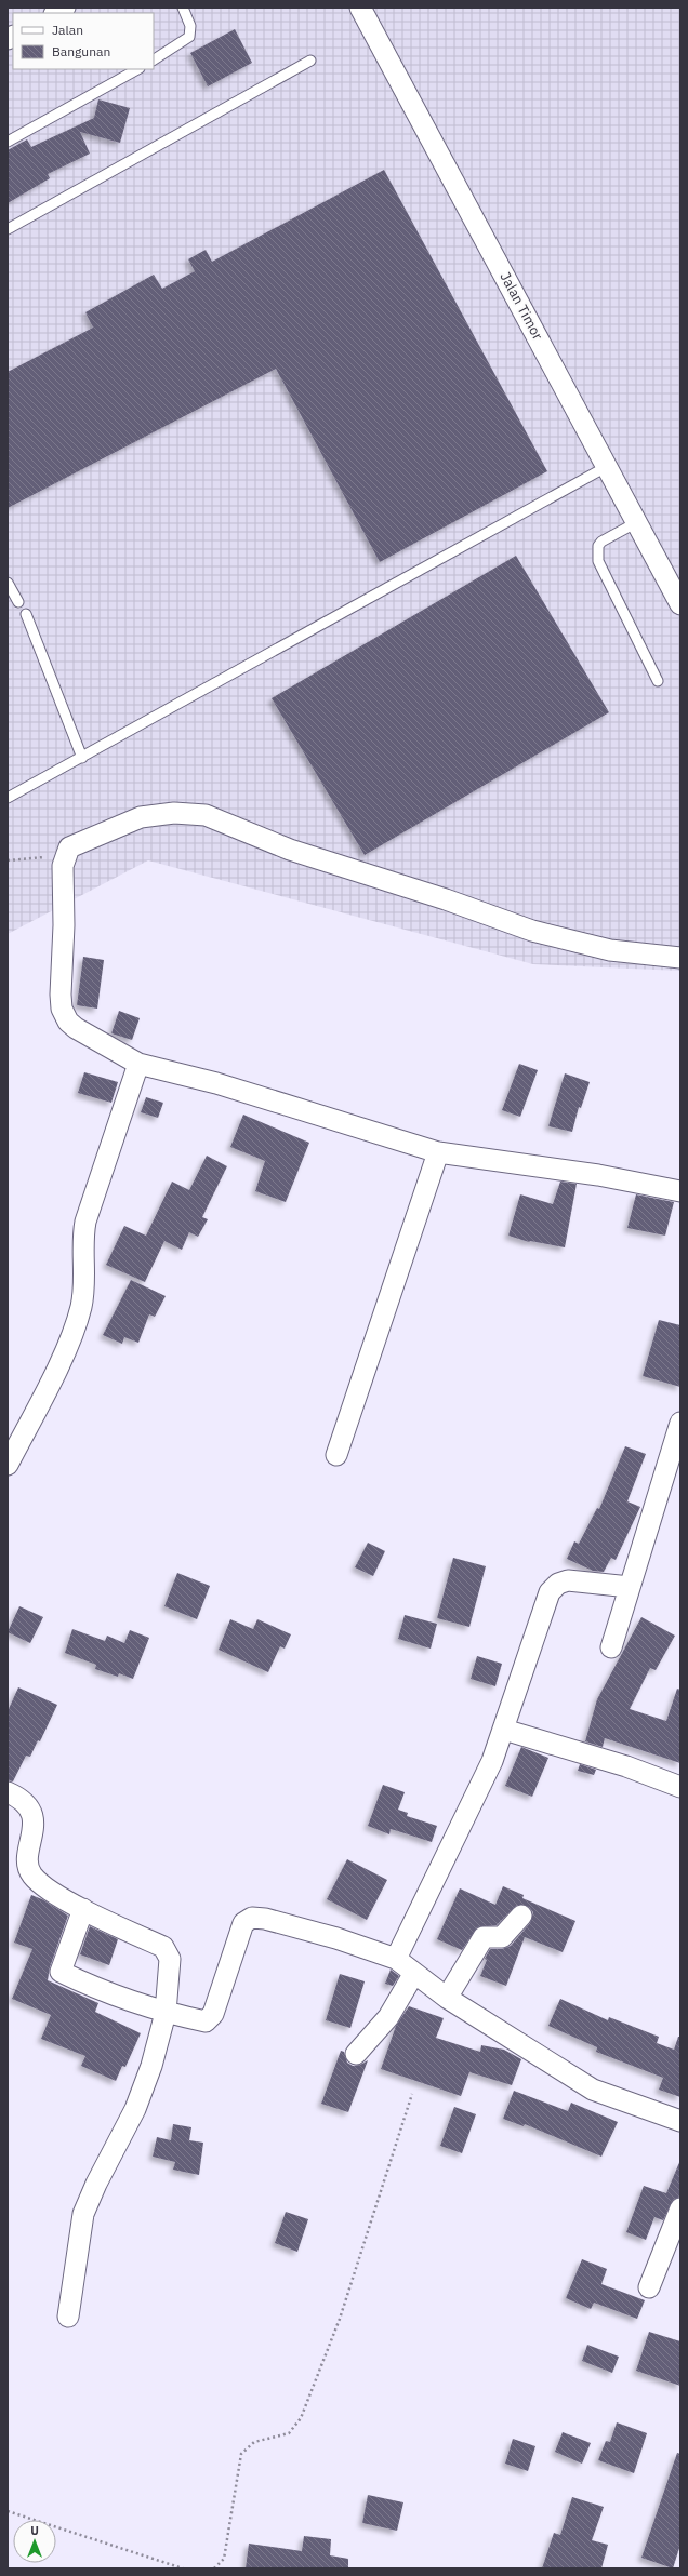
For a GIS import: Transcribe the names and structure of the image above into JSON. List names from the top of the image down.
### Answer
{
  "streets": {
    "street": ["Jalan Timor"]
  },
  "legend": ["Jalan", "Bangunan"],
  "north": "top"
}
